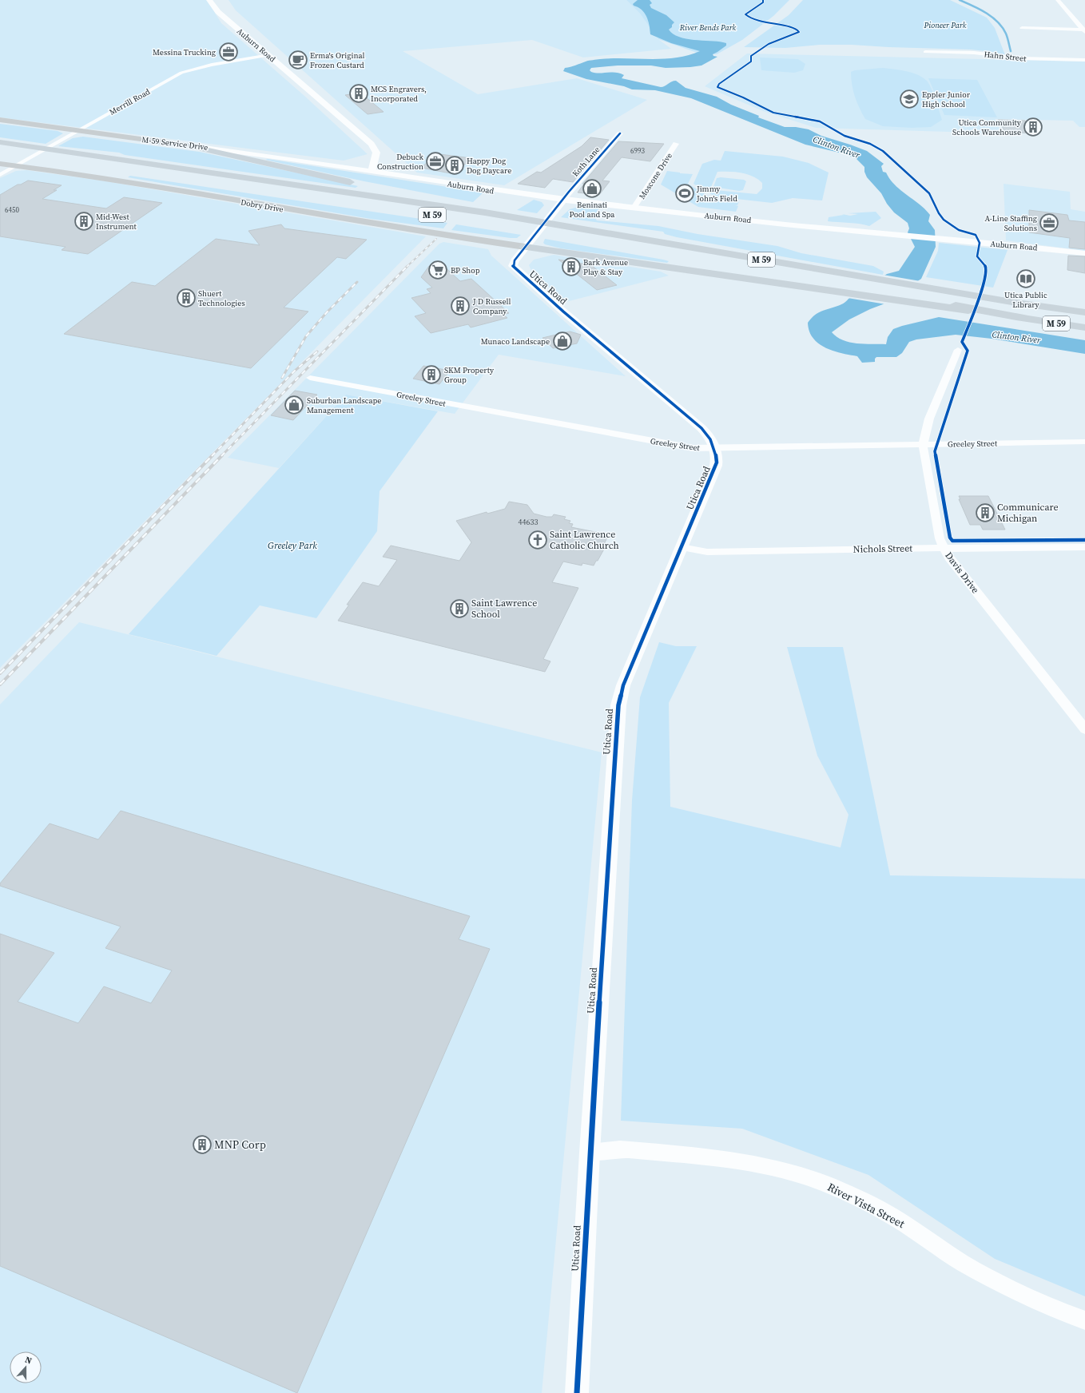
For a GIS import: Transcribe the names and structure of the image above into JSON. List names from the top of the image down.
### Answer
{
  "streets": {
    "highway": ["M 59"],
    "main road": ["M-59 Service Drive", "Dobry Drive"],
    "street": [
      "Auburn Road",
      "Hahn Street",
      "Merrill Road",
      "Koth Lane",
      "Moscone Drive",
      "Utica Road",
      "Greeley Street",
      "Nichols Street",
      "Davis Drive",
      "River Vista Street"
    ]
  },
  "crossings": [
    ["Auburn Road", "Merrill Road"],
    ["Auburn Road", "M-59 Service Drive"],
    ["Auburn Road", "Koth Lane"],
    ["Auburn Road", "Moscone Drive"],
    ["Auburn Road", "Utica Road"],
    ["Merrill Road", "M-59 Service Drive"],
    ["Merrill Road", "Dobry Drive"],
    ["Koth Lane", "Utica Road"],
    ["Dobry Drive", "Utica Road"],
    ["Utica Road", "Greeley Street"],
    ["Utica Road", "Nichols Street"],
    ["Utica Road", "River Vista Street"],
    ["Greeley Street", "Davis Drive"],
    ["Nichols Street", "Davis Drive"]
  ],
  "water": ["Clinton River"],
  "parks": ["Pioneer Park", "River Bends Park", "Greeley Park"],
  "places": {
    "office": ["Messina Trucking", "Debuck Construction", "A-Line Staffing Solutions"],
    "cafe": ["Erma's Original Frozen Custard"],
    "building": [
      "MCS Engravers, Incorporated",
      "Utica Community Schools Warehouse",
      "Happy Dog Dog Daycare",
      "Mid-West Instrument",
      "Bark Avenue Play & Stay",
      "Shuert Technologies",
      "J D Russell Company",
      "SKM Property Group",
      "Communicare Michigan",
      "Saint Lawrence School",
      "MNP Corp"
    ],
    "school or university": ["Eppler Junior High School"],
    "shop": ["Beninati Pool and Spa", "Munaco Landscape", "Suburban Landscape Management"],
    "sports": ["Jimmy John's Field"],
    "supermarket": ["BP Shop"],
    "library": ["Utica Public Library"],
    "church": ["Saint Lawrence Catholic Church"]
  },
  "house_numbers": ["6993", "6450", "44633"],
  "north": "top"
}
